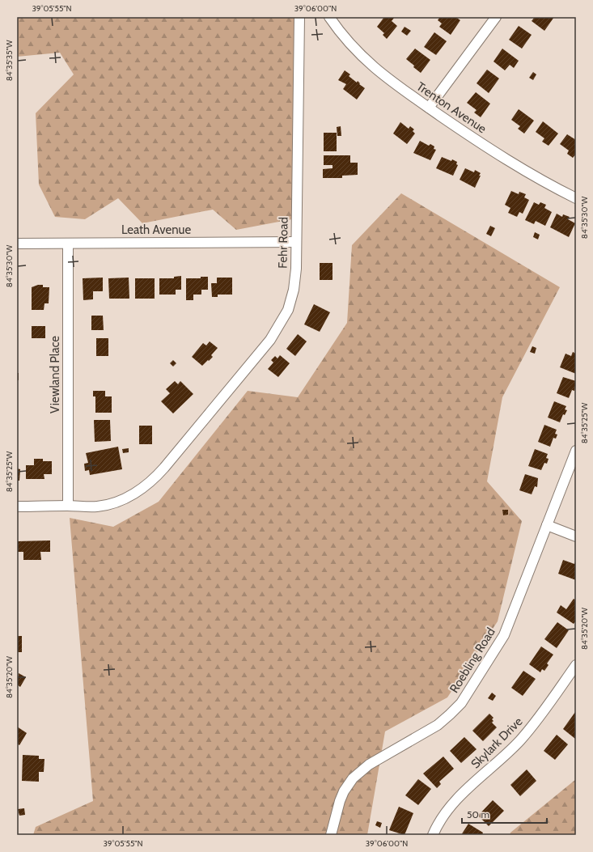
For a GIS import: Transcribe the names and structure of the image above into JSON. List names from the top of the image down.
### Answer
{
  "streets": {
    "street": [
      "Trenton Avenue",
      "Leath Avenue",
      "Fehr Road",
      "Viewland Place",
      "Roebling Road",
      "Skylark Drive"
    ]
  },
  "crossings": [
    ["Leath Avenue", "Fehr Road"],
    ["Leath Avenue", "Viewland Place"],
    ["Fehr Road", "Viewland Place"]
  ],
  "scale_bar": "50 m",
  "coordinates": [
    "39°05'55\"N",
    "39°06'00\"N",
    "84°35'35\"W",
    "84°35'30\"W",
    "84°35'25\"W",
    "84°35'20\"W"
  ]
}
